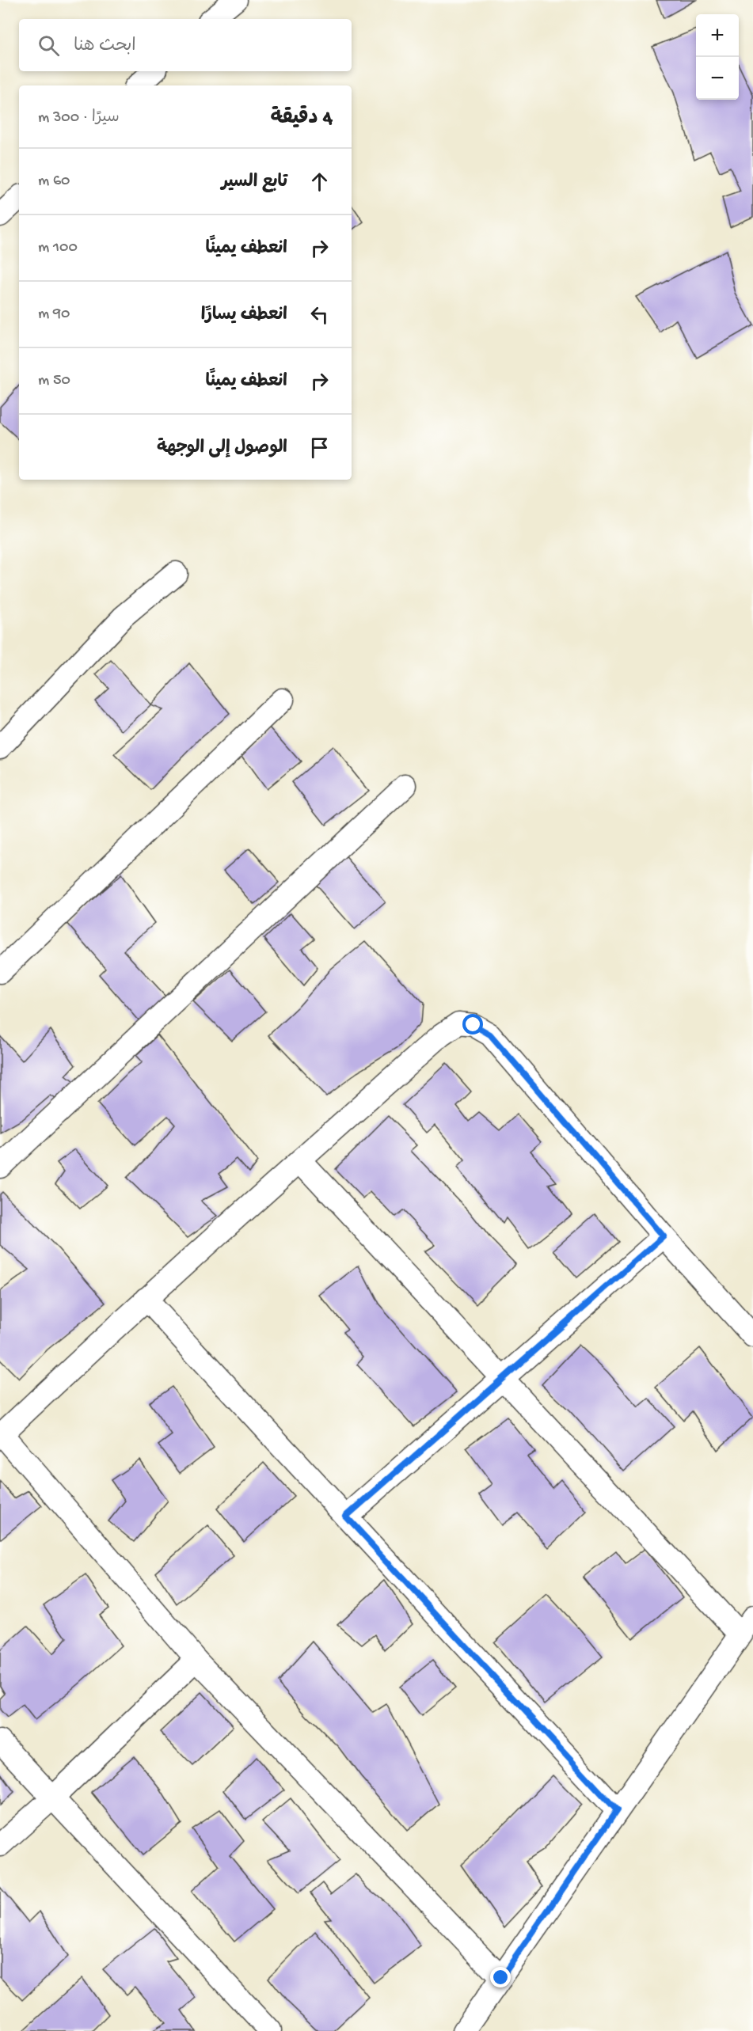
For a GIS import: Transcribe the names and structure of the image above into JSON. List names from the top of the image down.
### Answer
{
  "page": {
    "map_buttons": ["+", "−"],
    "search": "ابحث هنا",
    "heading": ["4 دقيقة", "سيرًا · 300 m"],
    "list": [
      ["تابع السير", "60 m"],
      ["انعطف يمينًا", "100 m"],
      ["انعطف يسارًا", "90 m"],
      ["انعطف يمينًا", "50 m"],
      "الوصول إلى الوجهة"
    ]
  }
}
